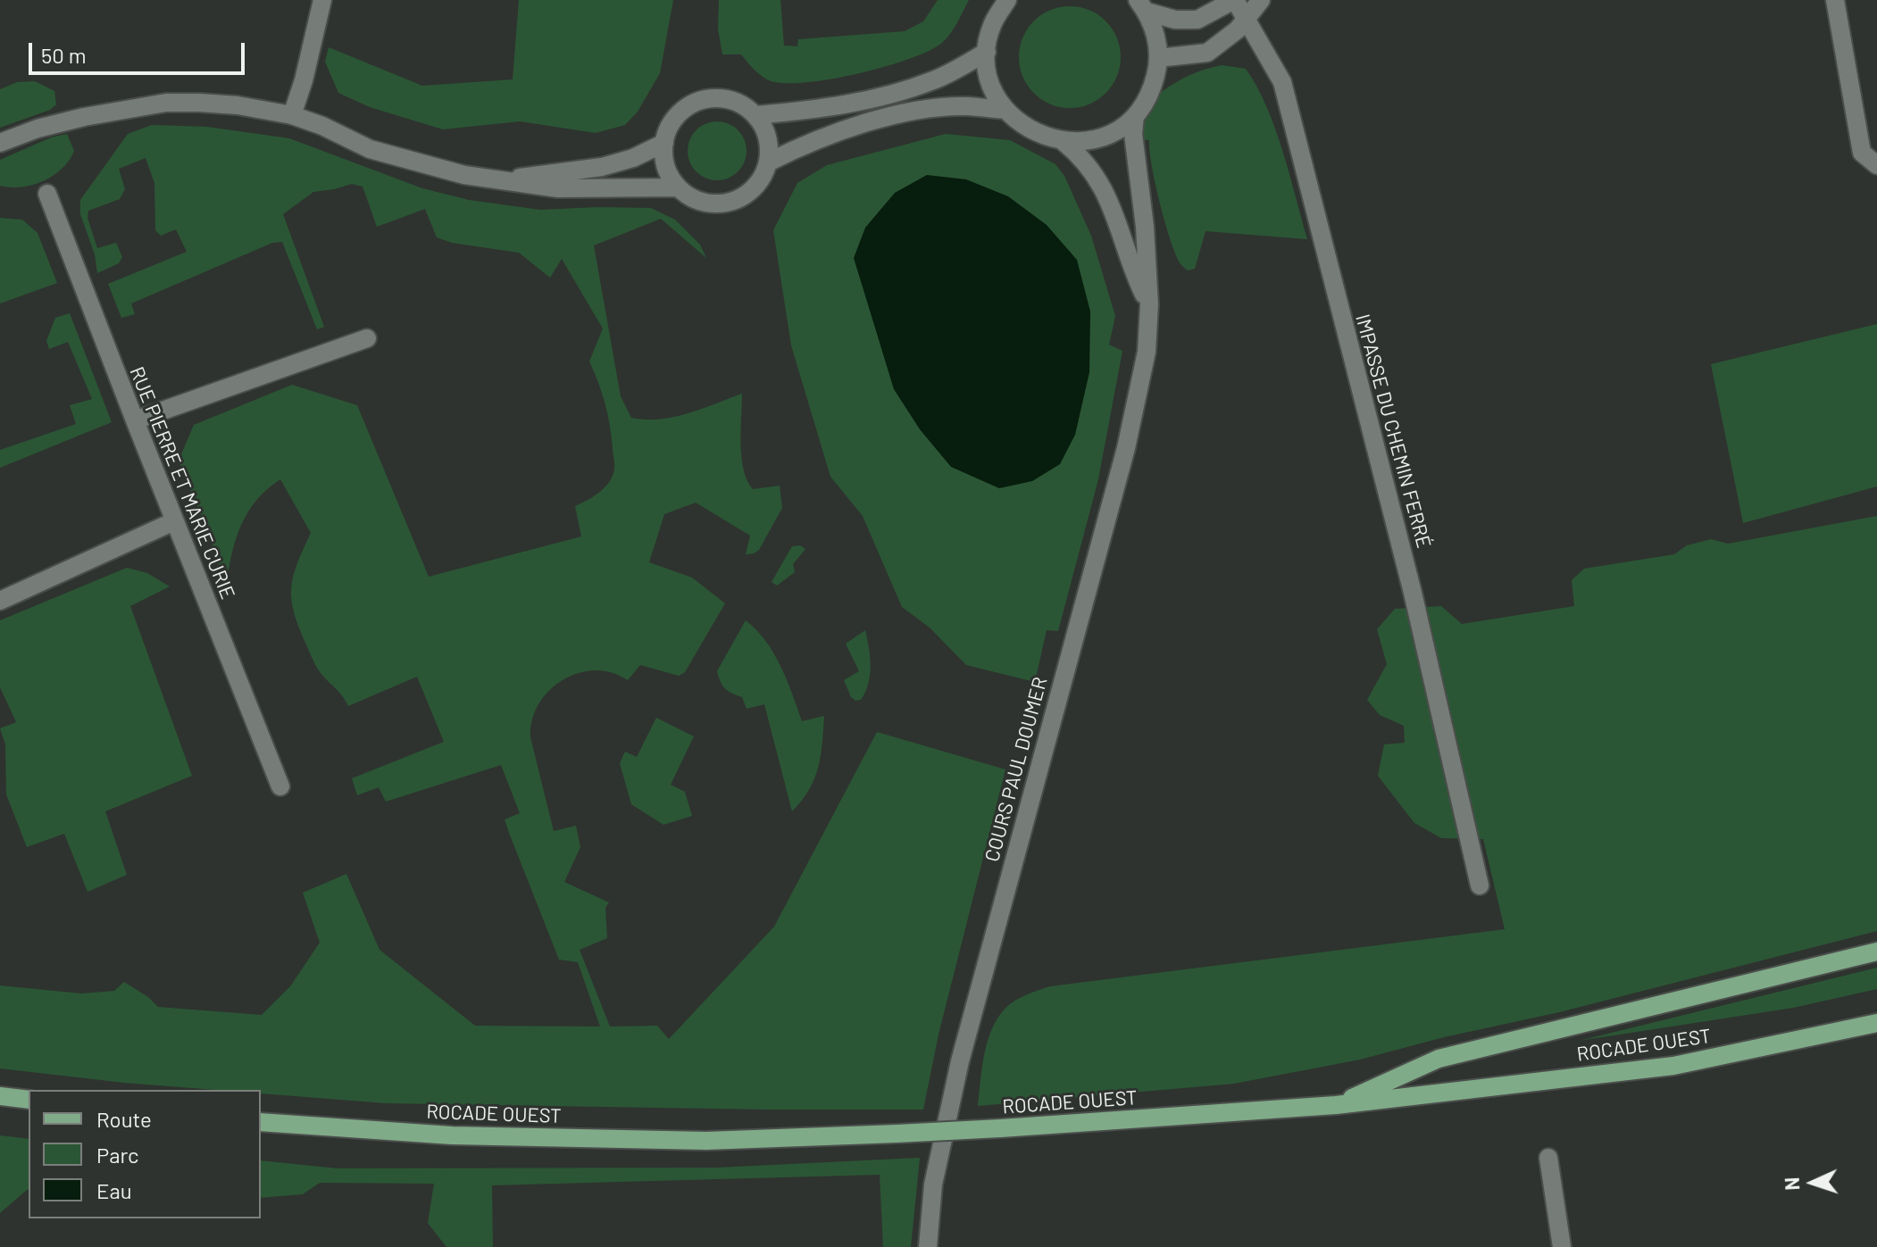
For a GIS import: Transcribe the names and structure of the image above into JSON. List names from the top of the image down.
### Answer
{
  "streets": {
    "main road": ["ROCADE OUEST"],
    "street": ["IMPASSE DU CHEMIN FERRÉ", "RUE PIERRE ET MARIE CURIE", "COURS PAUL DOUMER"]
  },
  "legend": ["Route", "Parc", "Eau"],
  "scale_bar": "50 m",
  "north": "left"
}
